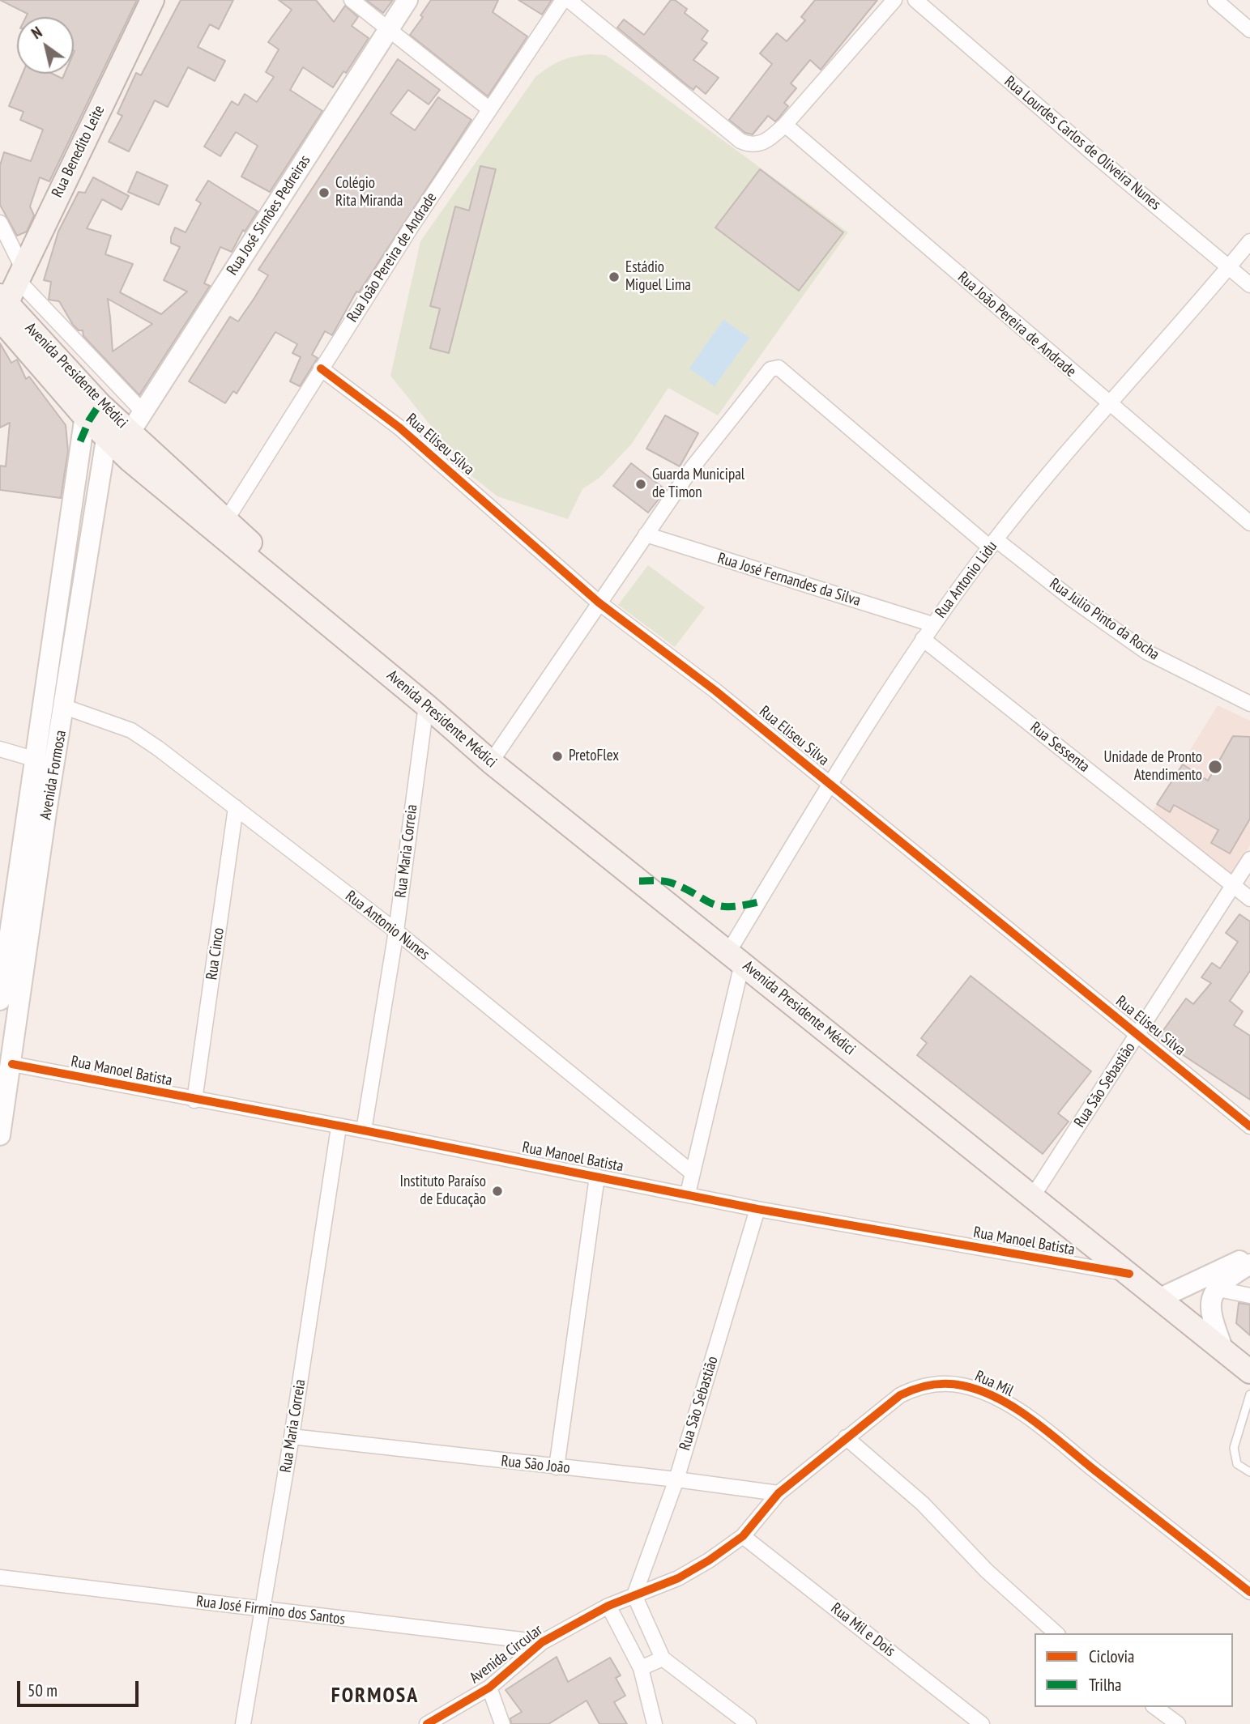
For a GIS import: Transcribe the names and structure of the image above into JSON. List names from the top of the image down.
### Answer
{
  "streets": {
    "main road": [
      "Rua Benedito Leite",
      "Rua José Simões Pedreiras",
      "Avenida Presidente Médici",
      "Avenida Formosa"
    ],
    "street": [
      "Rua Lourdes Carlos de Oliveira Nunes",
      "Rua João Pereira de Andrade",
      "Rua Eliseu Silva",
      "Rua José Fernandes da Silva",
      "Rua Antonio Lidu",
      "Rua Julio Pinto da Rocha",
      "Rua Sessenta",
      "Rua Maria Correia",
      "Rua Antonio Nunes",
      "Rua Cinco",
      "Rua Manoel Batista",
      "Rua São Sebastião",
      "Rua Mil",
      "Rua São João",
      "Rua José Firmino dos Santos",
      "Rua Mil e Dois",
      "Avenida Circular"
    ]
  },
  "crossings": [
    ["Rua Lourdes Carlos de Oliveira Nunes", "Rua Antonio Lidu"],
    ["Rua Benedito Leite", "Avenida Presidente Médici"],
    ["Rua José Simões Pedreiras", "Avenida Presidente Médici"],
    ["Rua João Pereira de Andrade", "Avenida Presidente Médici"],
    ["Rua João Pereira de Andrade", "Rua Eliseu Silva"],
    ["Rua João Pereira de Andrade", "Rua Antonio Lidu"],
    ["Avenida Presidente Médici", "Rua Antonio Lidu"],
    ["Avenida Presidente Médici", "Avenida Formosa"],
    ["Avenida Presidente Médici", "Rua Maria Correia"],
    ["Avenida Presidente Médici", "Rua Manoel Batista"],
    ["Avenida Presidente Médici", "Rua São Sebastião"],
    ["Rua Eliseu Silva", "Rua Antonio Lidu"],
    ["Rua Eliseu Silva", "Rua São Sebastião"],
    ["Rua José Fernandes da Silva", "Rua Antonio Lidu"],
    ["Rua José Fernandes da Silva", "Rua Julio Pinto da Rocha"],
    ["Rua Antonio Lidu", "Rua Julio Pinto da Rocha"],
    ["Rua Antonio Lidu", "Rua Sessenta"],
    ["Rua Antonio Lidu", "Rua Antonio Nunes"],
    ["Rua Antonio Lidu", "Rua Manoel Batista"],
    ["Rua Sessenta", "Rua São Sebastião"],
    ["Avenida Formosa", "Rua Antonio Nunes"],
    ["Avenida Formosa", "Rua Manoel Batista"],
    ["Rua Maria Correia", "Rua Antonio Nunes"],
    ["Rua Maria Correia", "Rua Manoel Batista"],
    ["Rua Maria Correia", "Rua São João"],
    ["Rua Maria Correia", "Rua José Firmino dos Santos"],
    ["Rua Antonio Nunes", "Rua Cinco"],
    ["Rua Cinco", "Rua Manoel Batista"],
    ["Rua Manoel Batista", "Rua São Sebastião"],
    ["Rua São Sebastião", "Rua Mil"],
    ["Rua São Sebastião", "Rua São João"],
    ["Rua São Sebastião", "Avenida Circular"],
    ["Rua Mil", "Rua São João"],
    ["Rua Mil", "Rua Mil e Dois"],
    ["Rua Mil", "Avenida Circular"],
    ["Rua José Firmino dos Santos", "Avenida Circular"]
  ],
  "districts": ["FORMOSA"],
  "places": [
    "Colégio Rita Miranda",
    "Estádio Miguel Lima",
    "Guarda Municipal de Timon",
    "PretoFlex",
    "Unidade de Pronto Atendimento",
    "Instituto Paraíso de Educação"
  ],
  "legend": ["Ciclovia", "Trilha"],
  "scale_bar": "50 m",
  "north": "top left"
}
